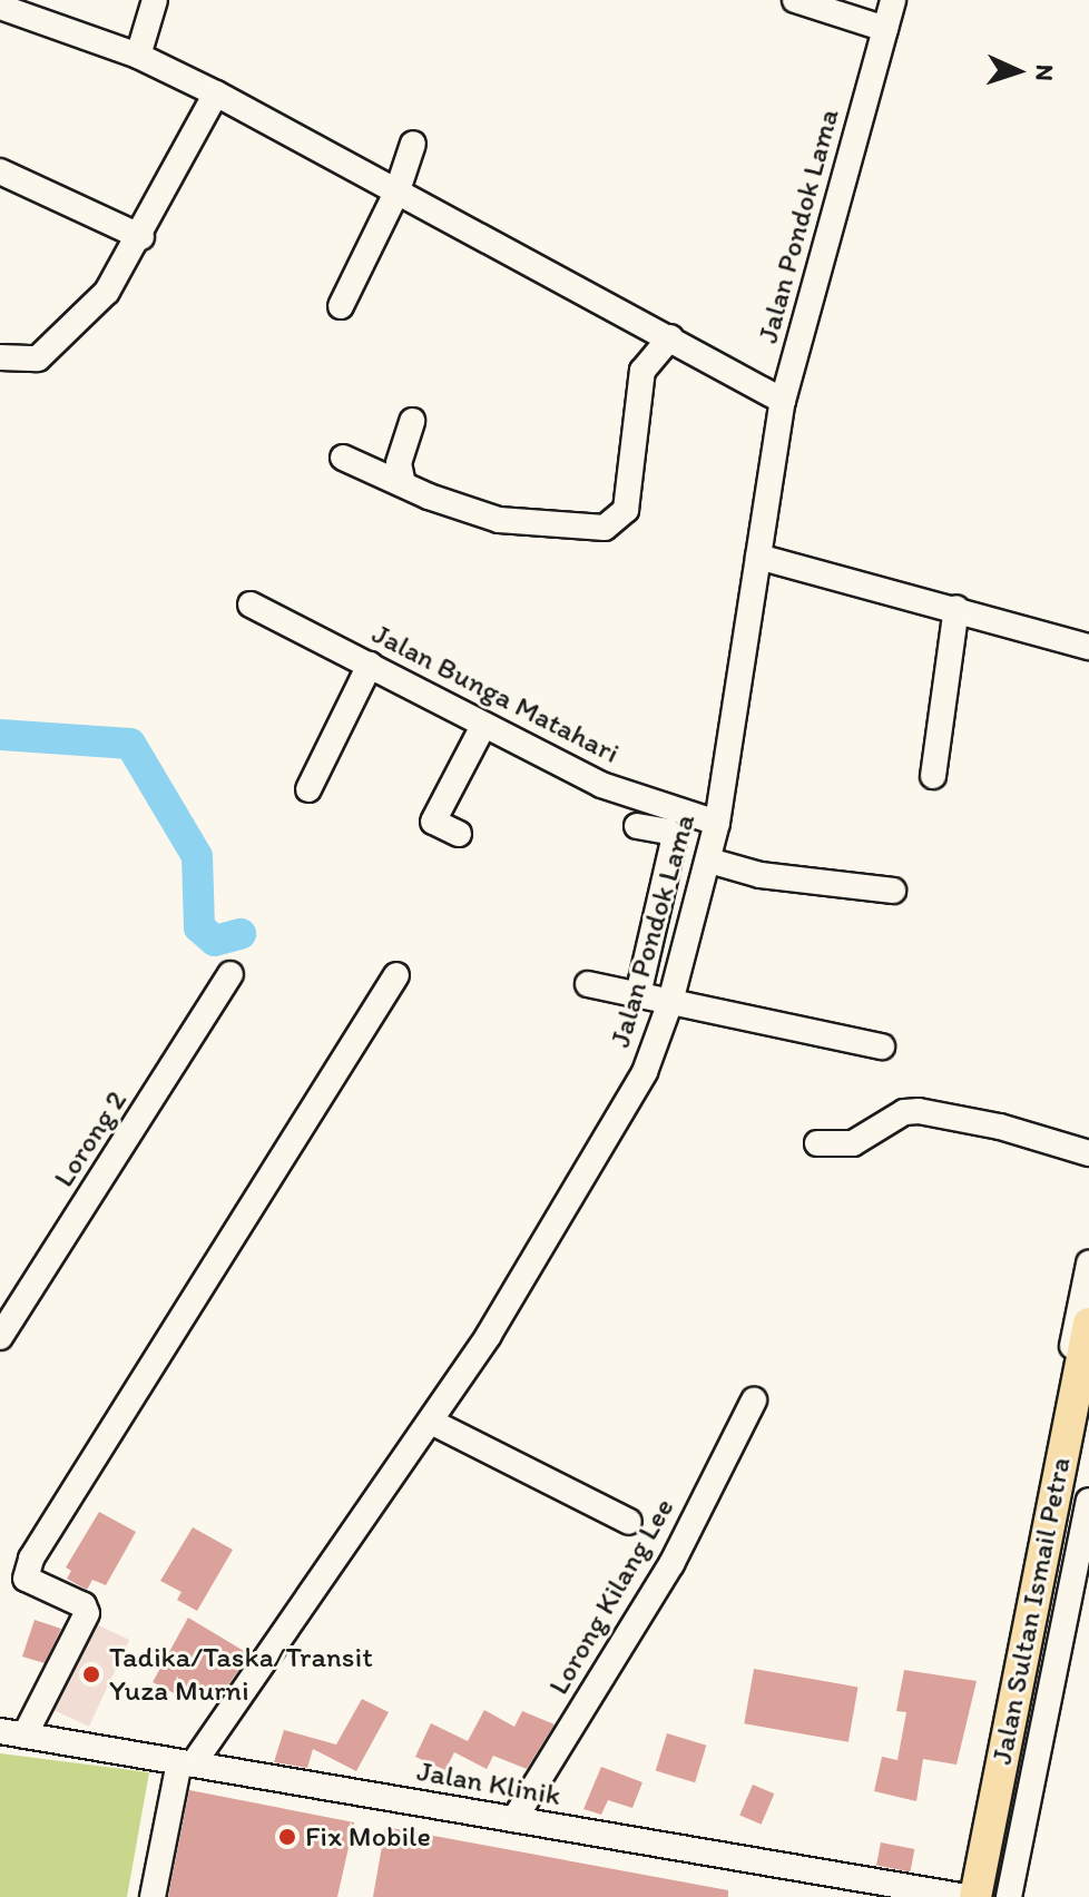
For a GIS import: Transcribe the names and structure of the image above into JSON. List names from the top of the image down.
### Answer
{
  "streets": {
    "main road": ["Jalan Sultan Ismail Petra"],
    "street": [
      "Jalan Pondok Lama",
      "Jalan Bunga Matahari",
      "Lorong 2",
      "Lorong Kilang Lee",
      "Jalan Klinik"
    ]
  },
  "crossings": [
    ["Jalan Pondok Lama", "Jalan Bunga Matahari"],
    ["Jalan Pondok Lama", "Jalan Klinik"],
    ["Lorong Kilang Lee", "Jalan Klinik"]
  ],
  "places": ["Tadika/Taska/Transit Yuza Murni", "Fix Mobile"],
  "north": "right"
}
